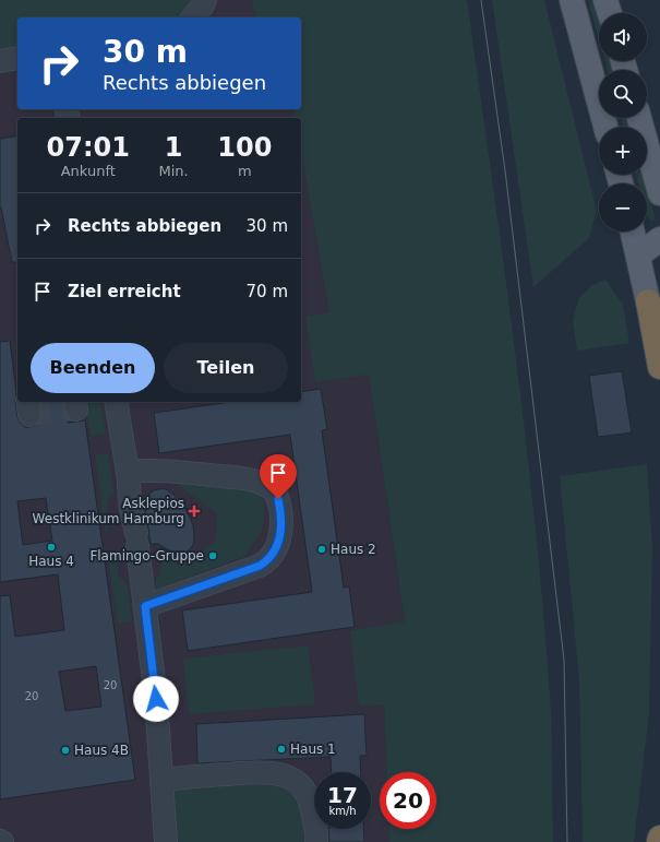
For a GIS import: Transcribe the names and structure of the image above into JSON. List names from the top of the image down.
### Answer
{
  "places": {
    "health": ["Asklepios Westklinikum Hamburg"],
    "other": [
      "Haus 4",
      "Haus 2",
      "Flamingo-Gruppe",
      "Haus 1",
      "Haus 4B"
    ]
  },
  "house_numbers": ["20", "20"],
  "page": {
    "map_buttons": ["+", "−"],
    "turn": ["30 m", "Rechts abbiegen"],
    "eta": [
      "07:01",
      "Ankunft",
      "1",
      "Min.",
      "100",
      "m"
    ],
    "list": [
      {
        "name": "Rechts abbiegen",
        "value": "30 m"
      },
      {
        "name": "Ziel erreicht",
        "value": "70 m"
      }
    ],
    "buttons": ["Beenden", "Teilen"],
    "speed": "17 km/h",
    "limit": "20"
  }
}
